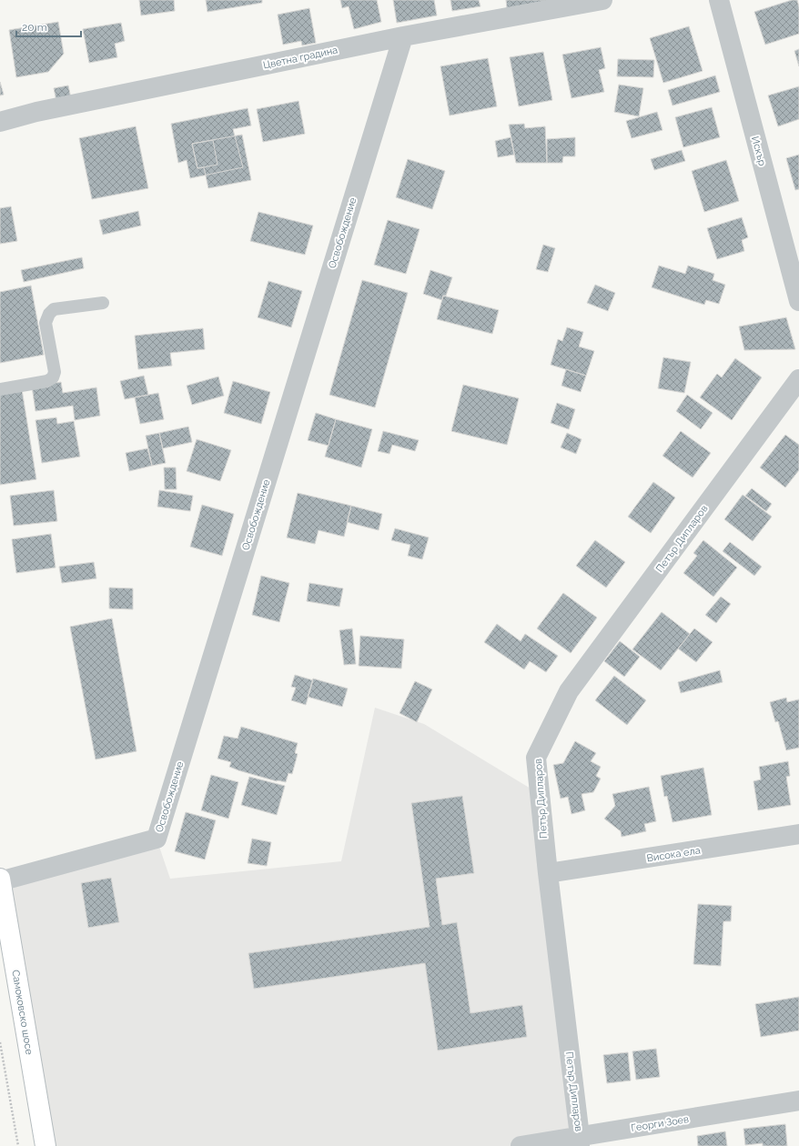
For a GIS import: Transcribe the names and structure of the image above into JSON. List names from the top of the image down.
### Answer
{
  "streets": {
    "main road": ["Самоковско шосе"],
    "street": [
      "Цветна градина",
      "Искър",
      "Освобождение",
      "Петър Дипларов",
      "Висока ела",
      "Георги Зоев"
    ]
  },
  "crossings": [
    ["Цветна градина", "Освобождение"],
    ["Освобождение", "Самоковско шосе"],
    ["Петър Дипларов", "Висока ела"],
    ["Петър Дипларов", "Георги Зоев"]
  ],
  "scale_bar": "20 m"
}
